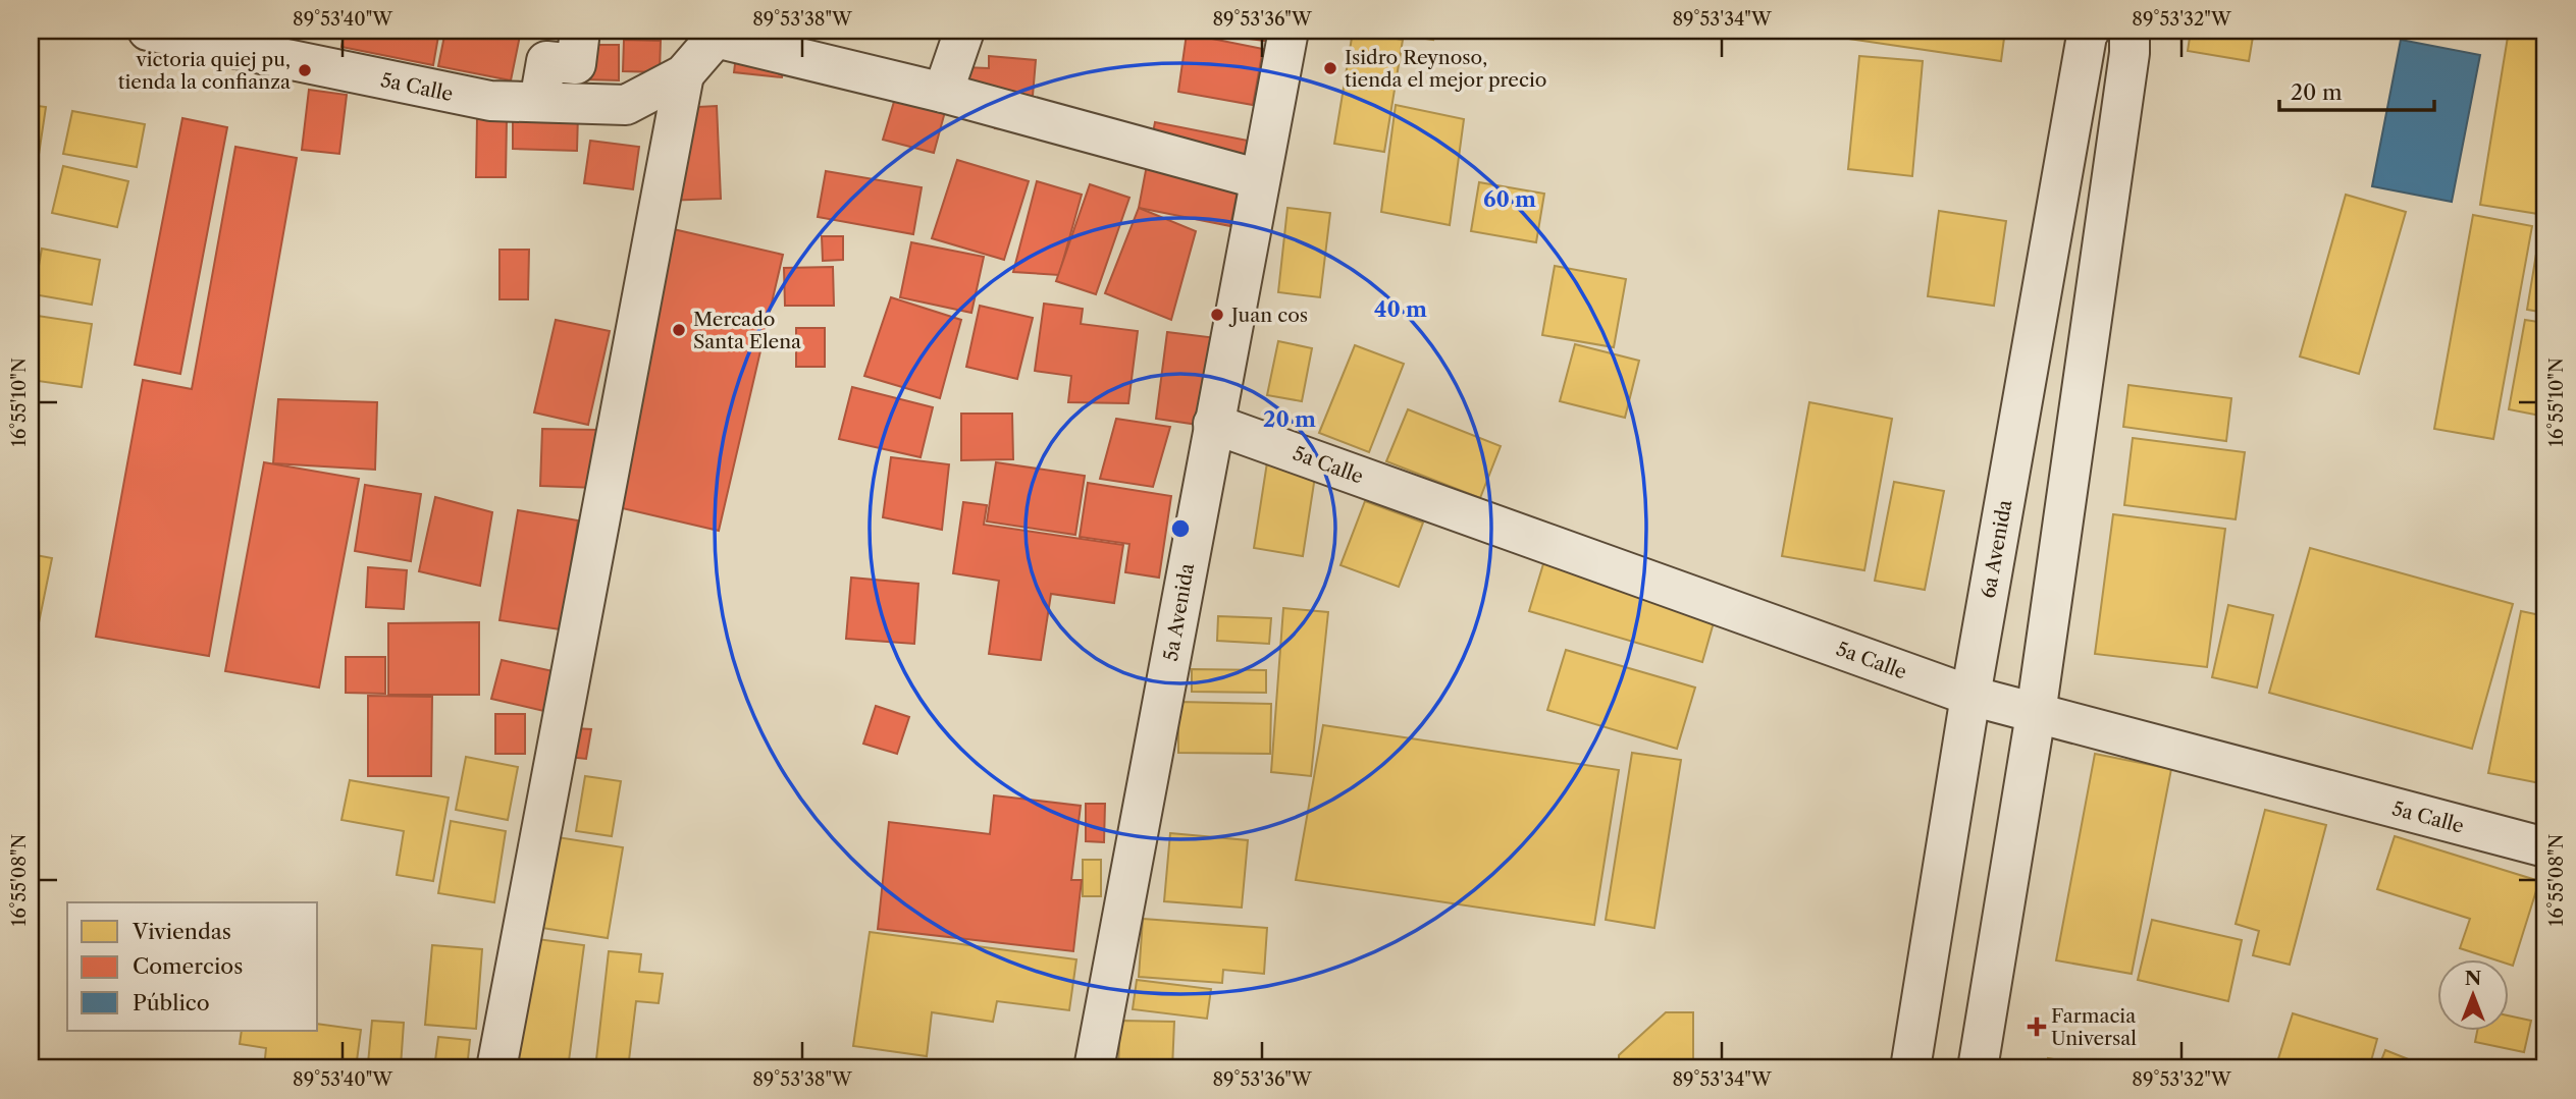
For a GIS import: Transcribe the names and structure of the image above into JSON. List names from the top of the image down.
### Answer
{
  "streets": {
    "street": ["5a Calle", "6a Avenida", "5a Avenida"]
  },
  "crossings": [
    ["5a Calle", "6a Avenida"],
    ["5a Calle", "5a Avenida"]
  ],
  "places": {
    "other": [
      "Isidro Reynoso, tienda el mejor precio",
      "victoria quiej pu, tienda la confianza",
      "Juan cos",
      "Mercado Santa Elena"
    ],
    "health": ["Farmacia Universal"]
  },
  "legend": ["Viviendas", "Comercios", "Público"],
  "scale_bar": "20 m",
  "north": "top",
  "coordinates": [
    "89°53'40\"W",
    "89°53'38\"W",
    "89°53'36\"W",
    "89°53'34\"W",
    "89°53'32\"W",
    "16°55'10\"N",
    "16°55'08\"N"
  ],
  "rings": ["60 m", "40 m", "20 m"]
}
